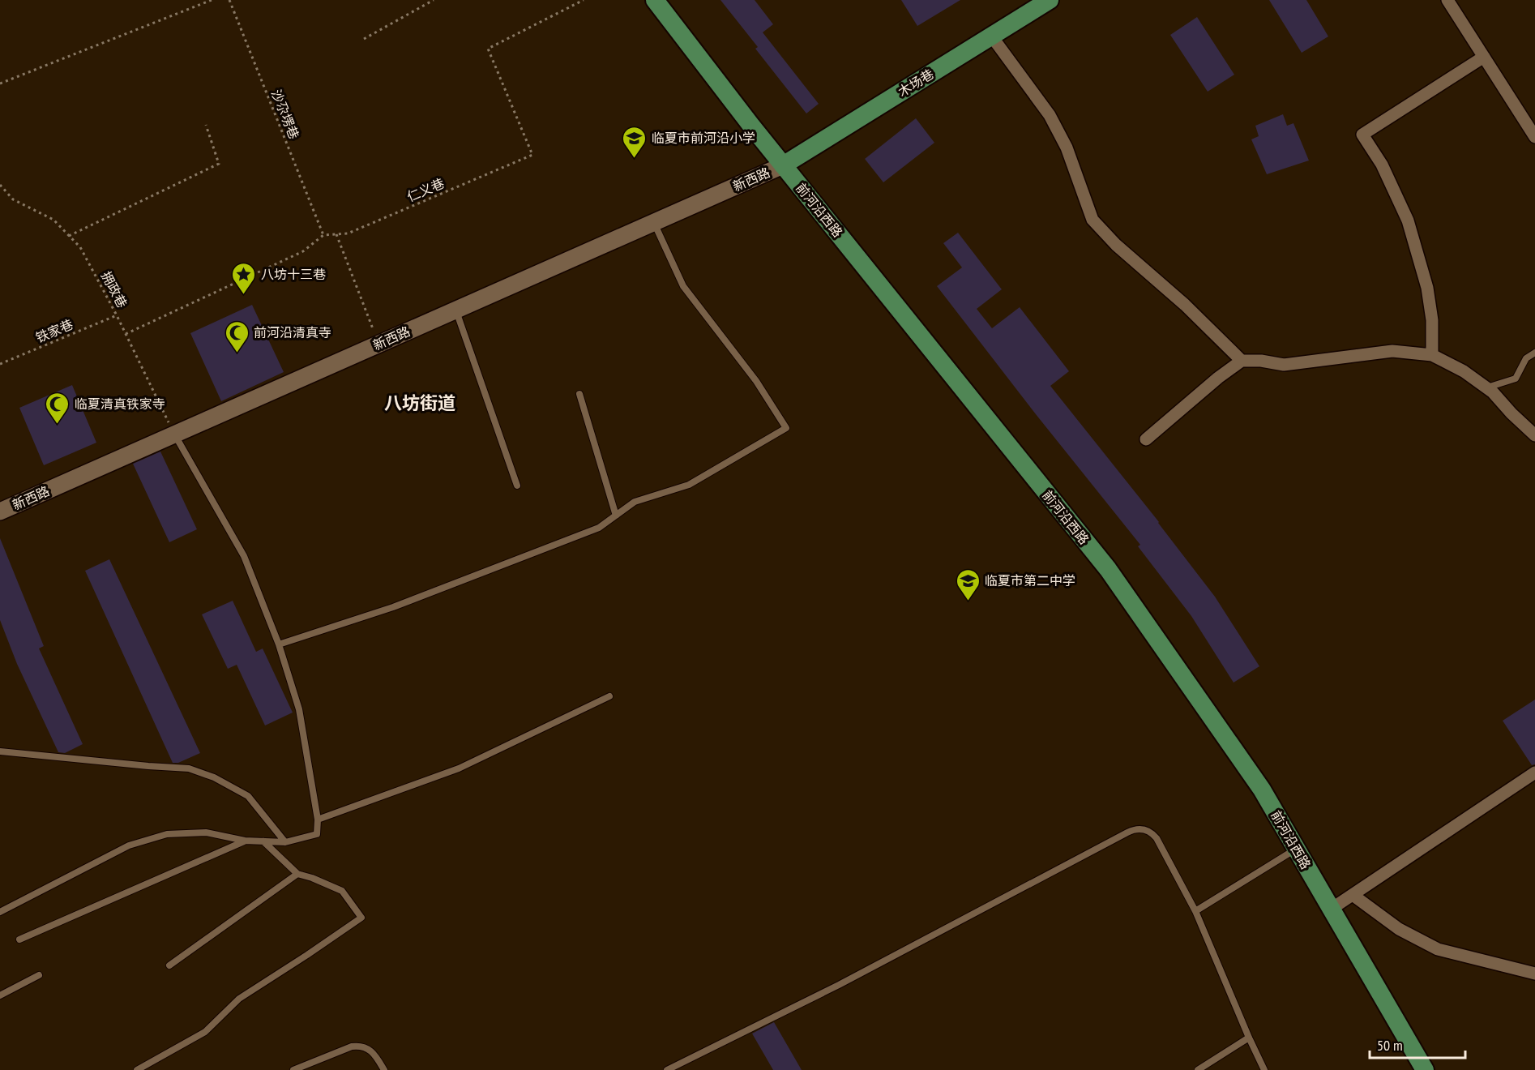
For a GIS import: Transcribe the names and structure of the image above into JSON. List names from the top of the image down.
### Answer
{
  "streets": {
    "main road": ["木场巷", "新西路", "前河沿西路"],
    "path": [
      "沙尕塄巷",
      "仁义巷",
      "拥政巷",
      "铁家巷"
    ]
  },
  "crossings": [
    ["木场巷", "新西路"],
    ["木场巷", "前河沿西路"],
    ["沙尕塄巷", "仁义巷"],
    ["新西路", "前河沿西路"],
    ["新西路", "拥政巷"],
    ["拥政巷", "铁家巷"]
  ],
  "districts": ["八坊街道"],
  "places": {
    "school or university": ["临夏市前河沿小学", "临夏市第二中学"],
    "place": ["八坊十三巷"],
    "mosque": ["前河沿清真寺", "临夏清真铁家寺"]
  },
  "scale_bar": "50 m"
}
